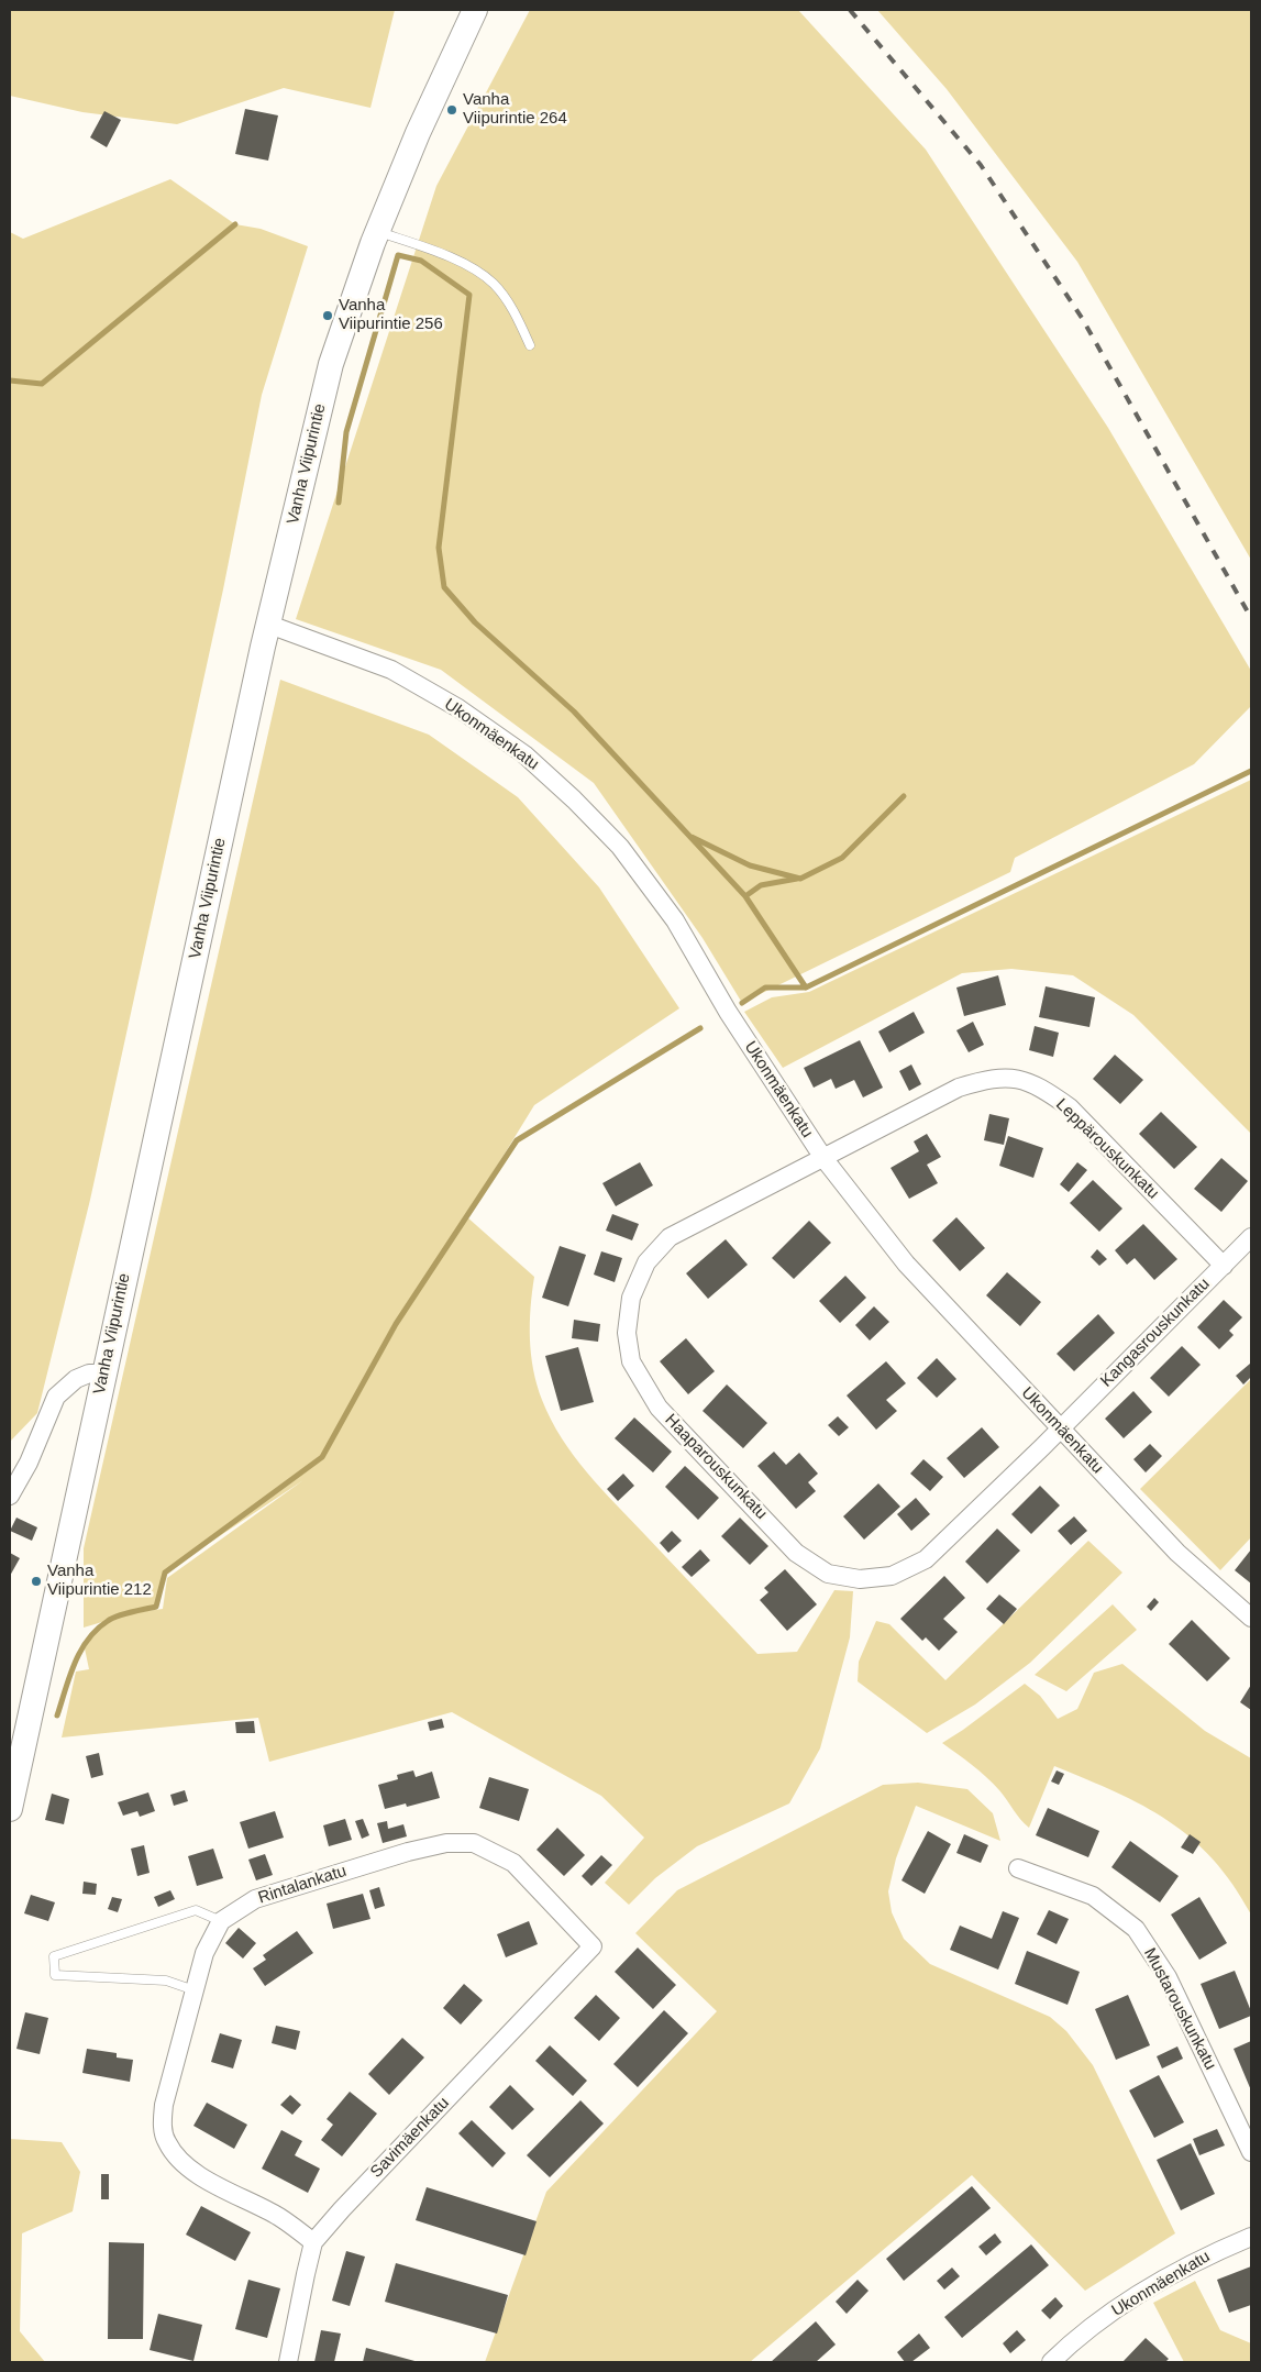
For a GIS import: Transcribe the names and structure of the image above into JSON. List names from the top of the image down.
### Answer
{
  "streets": {
    "street": [
      "Vanha Viipurintie",
      "Ukonmäenkatu",
      "Leppärouskunkatu",
      "Kangasrouskunkatu",
      "Haaparouskunkatu",
      "Rintalankatu",
      "Mustarouskunkatu",
      "Savimäenkatu"
    ]
  },
  "crossings": [
    ["Vanha Viipurintie", "Ukonmäenkatu"],
    ["Ukonmäenkatu", "Leppärouskunkatu"],
    ["Ukonmäenkatu", "Kangasrouskunkatu"],
    ["Ukonmäenkatu", "Haaparouskunkatu"],
    ["Leppärouskunkatu", "Kangasrouskunkatu"],
    ["Leppärouskunkatu", "Haaparouskunkatu"],
    ["Kangasrouskunkatu", "Haaparouskunkatu"],
    ["Rintalankatu", "Savimäenkatu"]
  ],
  "places": ["Vanha Viipurintie 264", "Vanha Viipurintie 256", "Vanha Viipurintie 212"]
}
